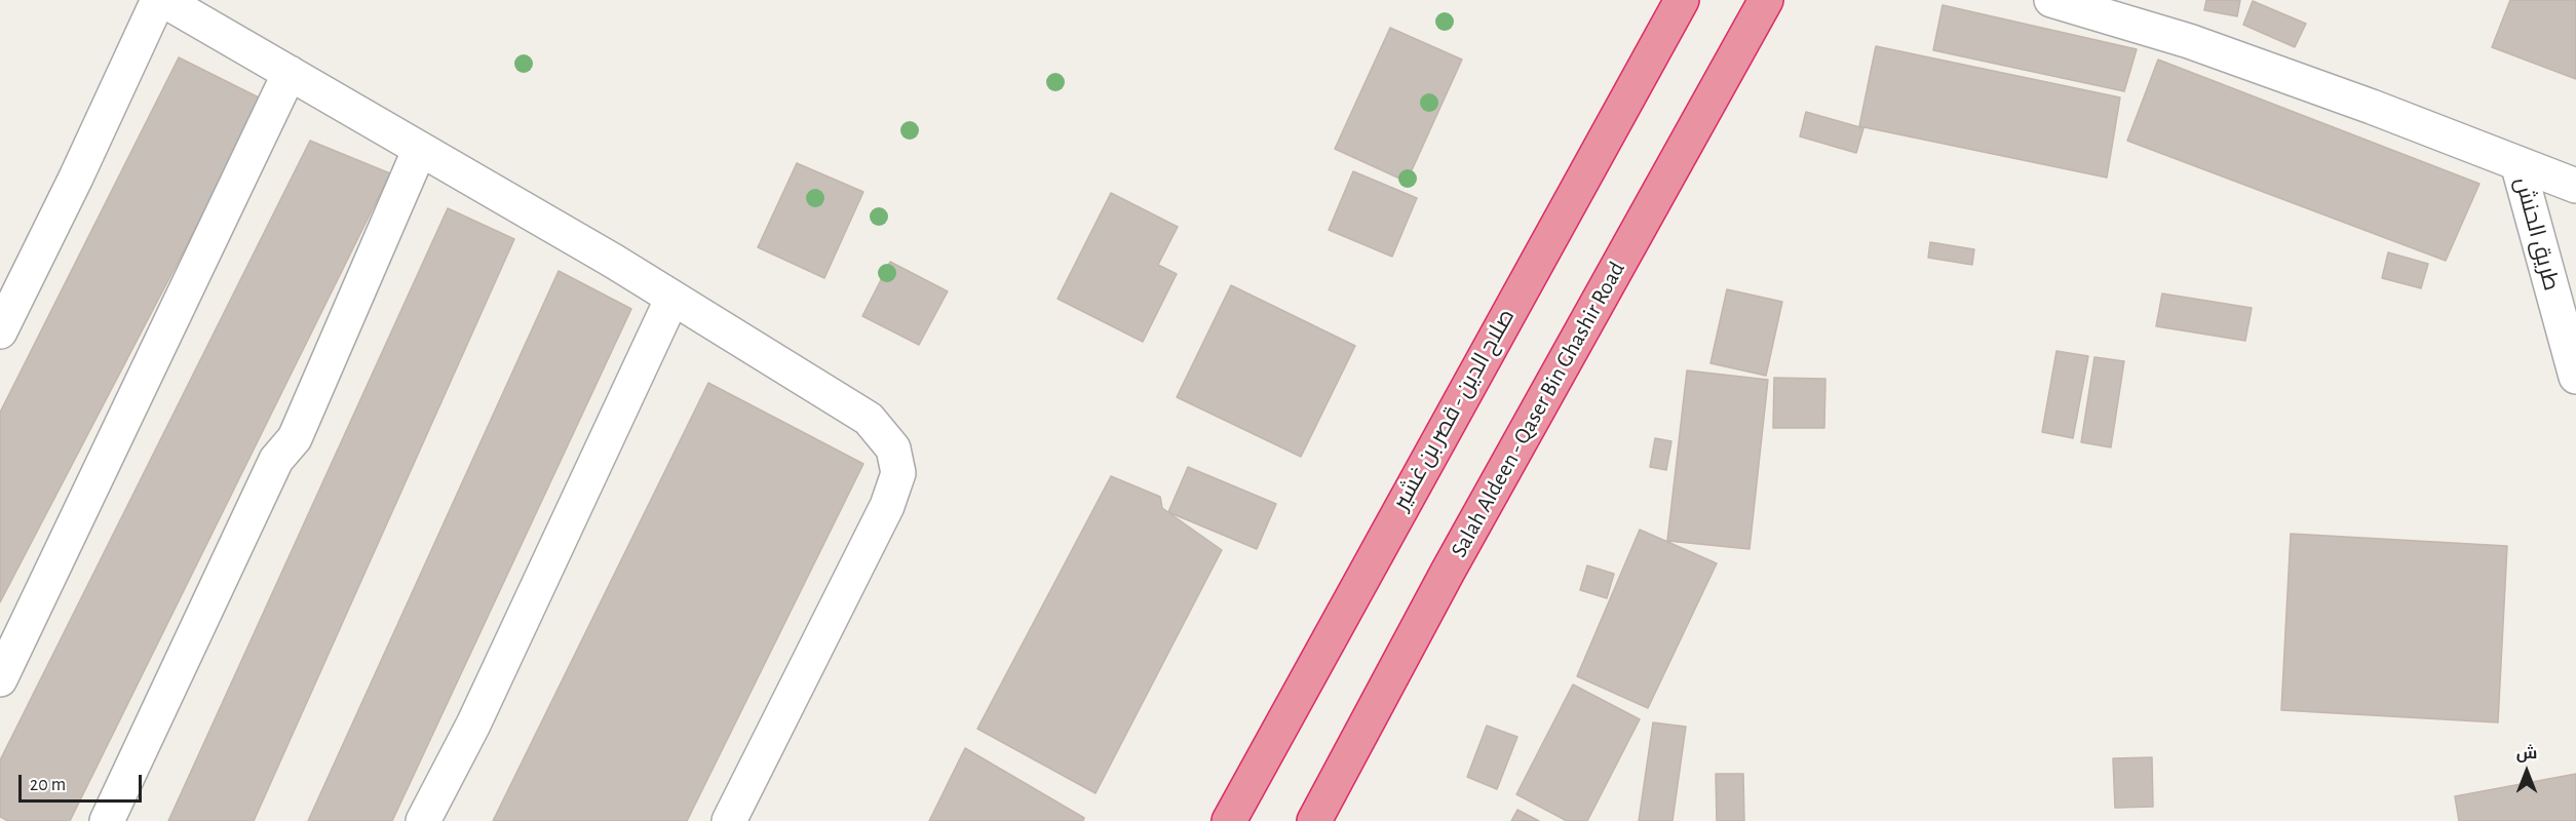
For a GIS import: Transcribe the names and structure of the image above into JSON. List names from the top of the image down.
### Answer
{
  "streets": {
    "highway": ["صلاح الدين - قصر بن غشير", "Salah Aldeen - Qaser Bin Ghashir Road"],
    "street": ["طريق الحنش"]
  },
  "scale_bar": "20 m",
  "north": "top"
}
